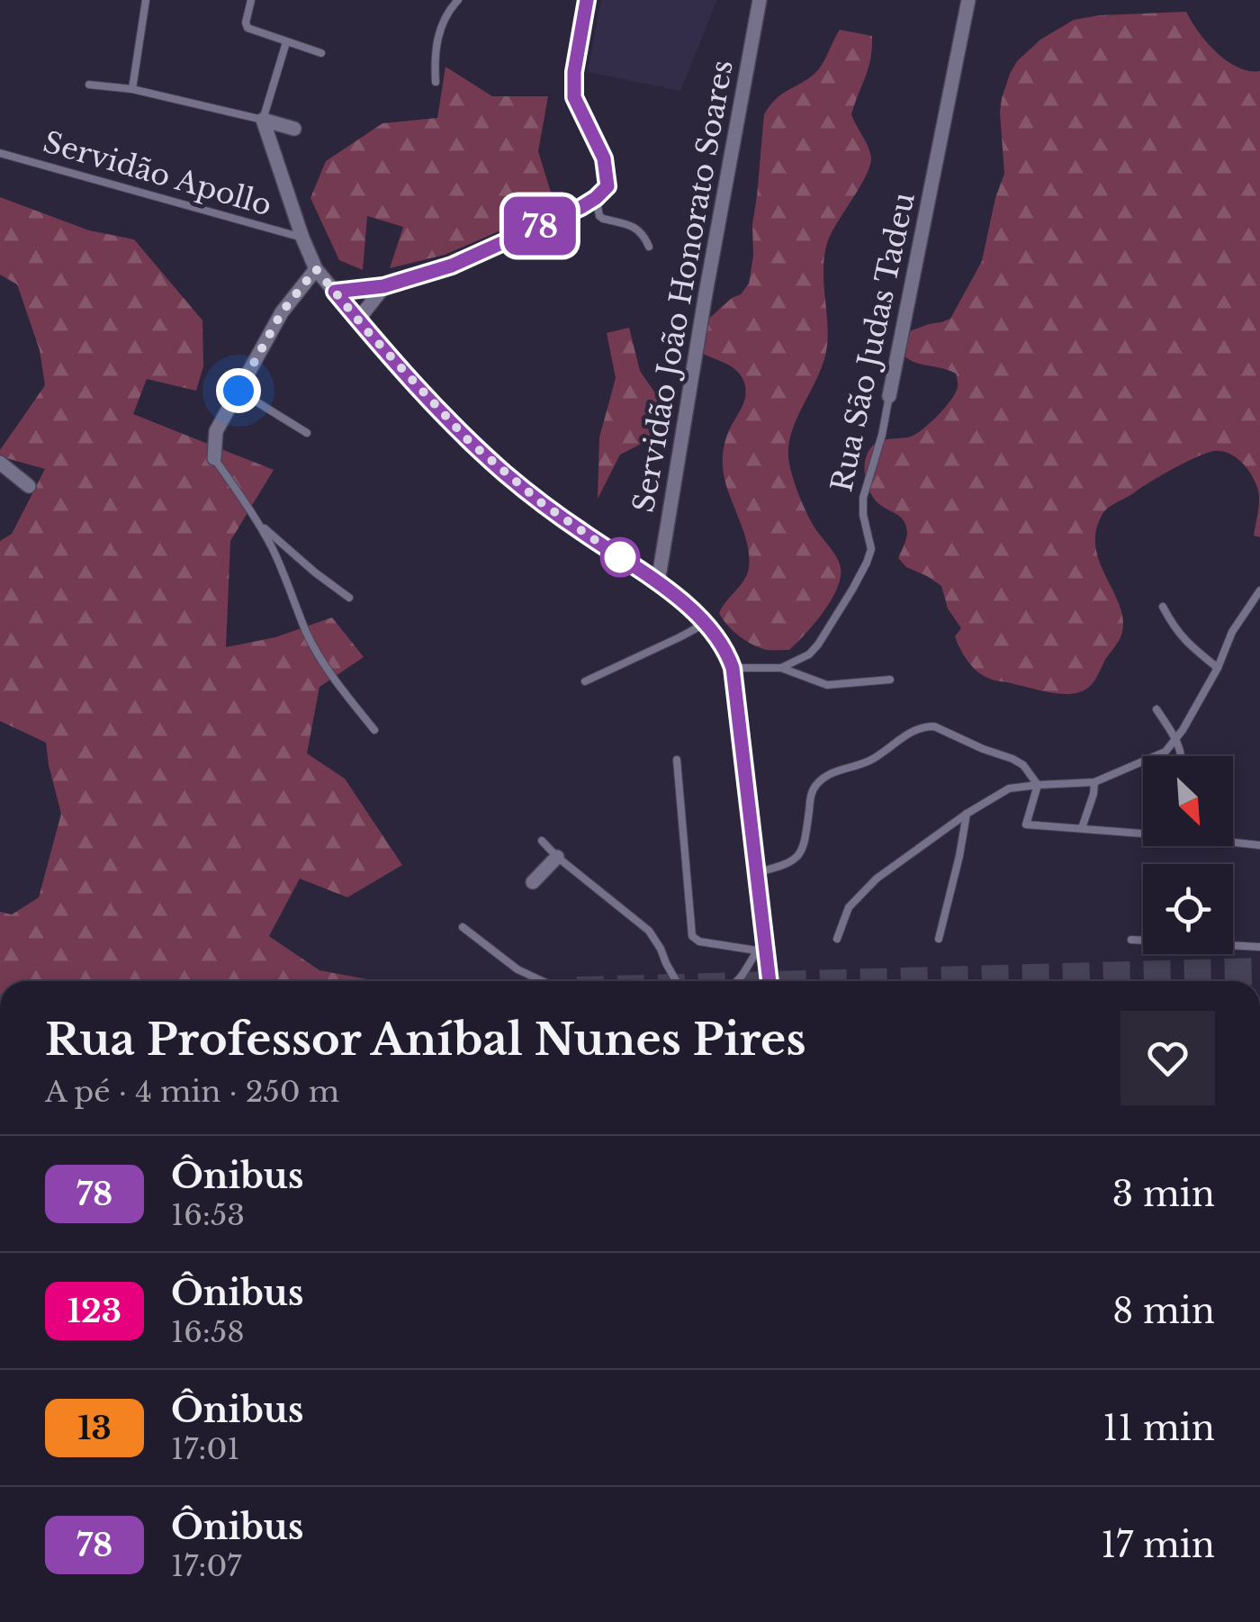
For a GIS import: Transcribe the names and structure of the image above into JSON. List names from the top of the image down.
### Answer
{
  "streets": {
    "street": ["Servidão João Honorato Soares", "Rua São Judas Tadeu"],
    "lane": ["Servidão Apollo"]
  },
  "lines": ["bus line 78"],
  "north": "bottom right",
  "page": {
    "on_map": "78",
    "heading": ["Rua Professor Aníbal Nunes Pires", "A pé · 4 min · 250 m"],
    "list": [
      {
        "mark": "78",
        "name": "Ônibus",
        "note": "16:53",
        "value": "3 min"
      },
      {
        "mark": "123",
        "name": "Ônibus",
        "note": "16:58",
        "value": "8 min"
      },
      {
        "mark": "13",
        "name": "Ônibus",
        "note": "17:01",
        "value": "11 min"
      },
      {
        "mark": "78",
        "name": "Ônibus",
        "note": "17:07",
        "value": "17 min"
      }
    ]
  }
}
